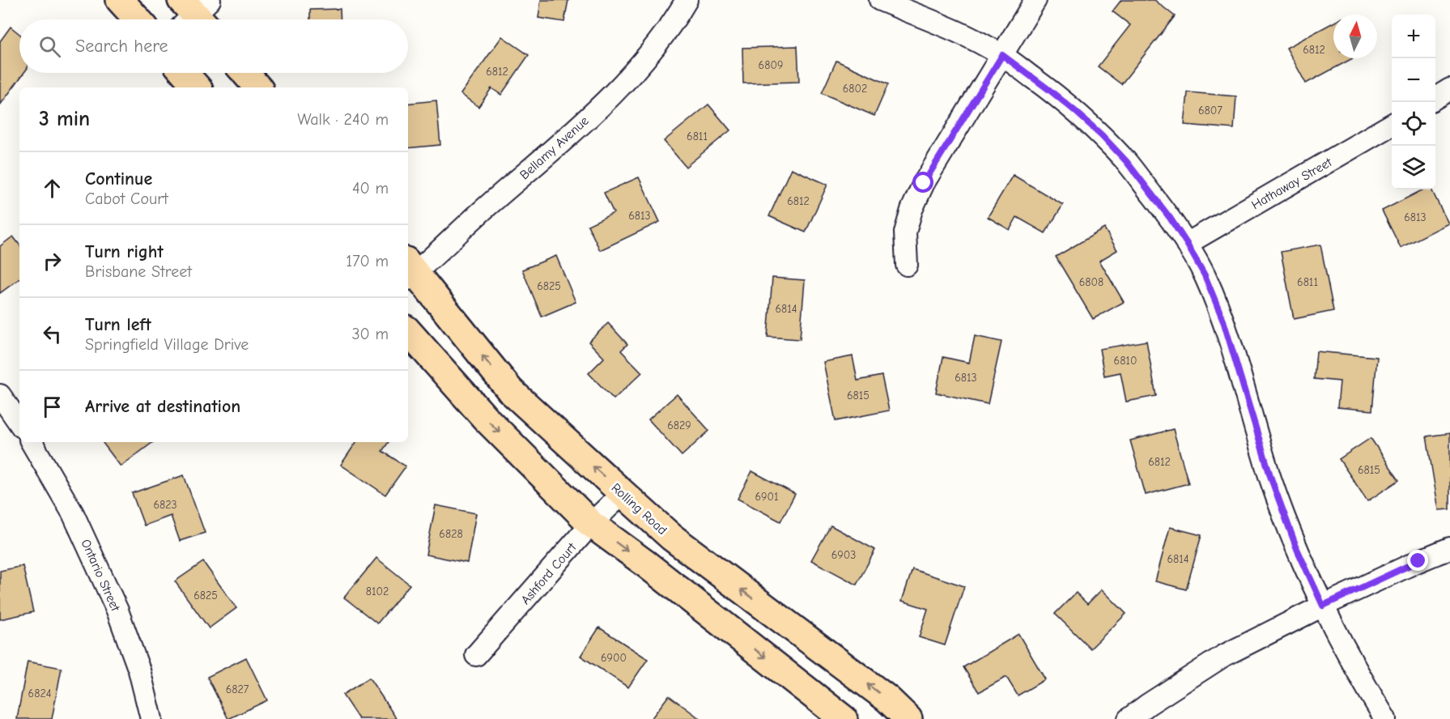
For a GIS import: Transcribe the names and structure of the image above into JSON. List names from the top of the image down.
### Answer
{
  "streets": {
    "main road": ["Rolling Road"],
    "street": [
      "Bellamy Avenue",
      "Hathaway Street",
      "Ashford Court",
      "Ontario Street"
    ]
  },
  "crossings": [
    ["Bellamy Avenue", "Rolling Road"],
    ["Rolling Road", "Ashford Court"]
  ],
  "house_numbers": [
    "6812",
    "6809",
    "6812",
    "6802",
    "6807",
    "6811",
    "6812",
    "6813",
    "6813",
    "6808",
    "6811",
    "6825",
    "6814",
    "6810",
    "6813",
    "6815",
    "6829",
    "6812",
    "6815",
    "6901",
    "6823",
    "6828",
    "6903",
    "6814",
    "8102",
    "6825",
    "6900",
    "6827",
    "6824"
  ],
  "north": "top",
  "page": {
    "map_buttons": ["+", "−"],
    "search": "Search here",
    "heading": ["3 min", "Walk · 240 m"],
    "list": [
      ["Continue", "Cabot Court", "40 m"],
      ["Turn right", "Brisbane Street", "170 m"],
      ["Turn left", "Springfield Village Drive", "30 m"],
      "Arrive at destination"
    ]
  }
}
